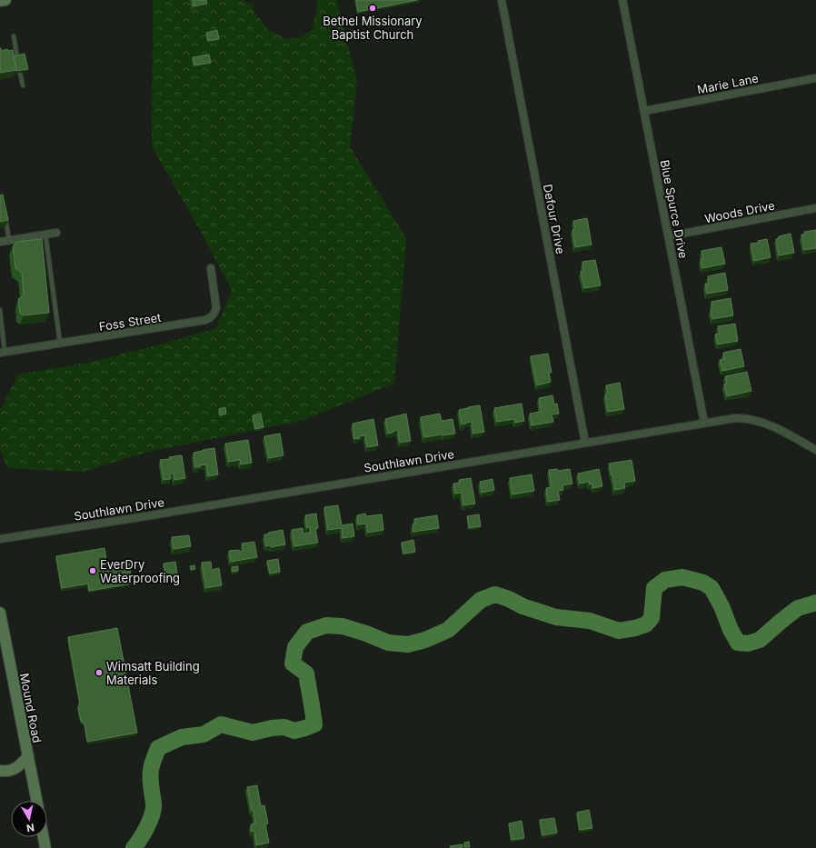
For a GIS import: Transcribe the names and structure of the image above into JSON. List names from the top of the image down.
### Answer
{
  "streets": {
    "main road": ["Mound Road"],
    "street": [
      "Marie Lane",
      "Blue Spurce Drive",
      "Woods Drive",
      "Defour Drive",
      "Foss Street",
      "Southlawn Drive"
    ]
  },
  "crossings": [
    ["Marie Lane", "Blue Spurce Drive"],
    ["Blue Spurce Drive", "Woods Drive"],
    ["Blue Spurce Drive", "Southlawn Drive"],
    ["Defour Drive", "Southlawn Drive"]
  ],
  "places": ["Bethel Missionary Baptist Church", "EverDry Waterproofing", "Wimsatt Building Materials"],
  "north": "bottom"
}
